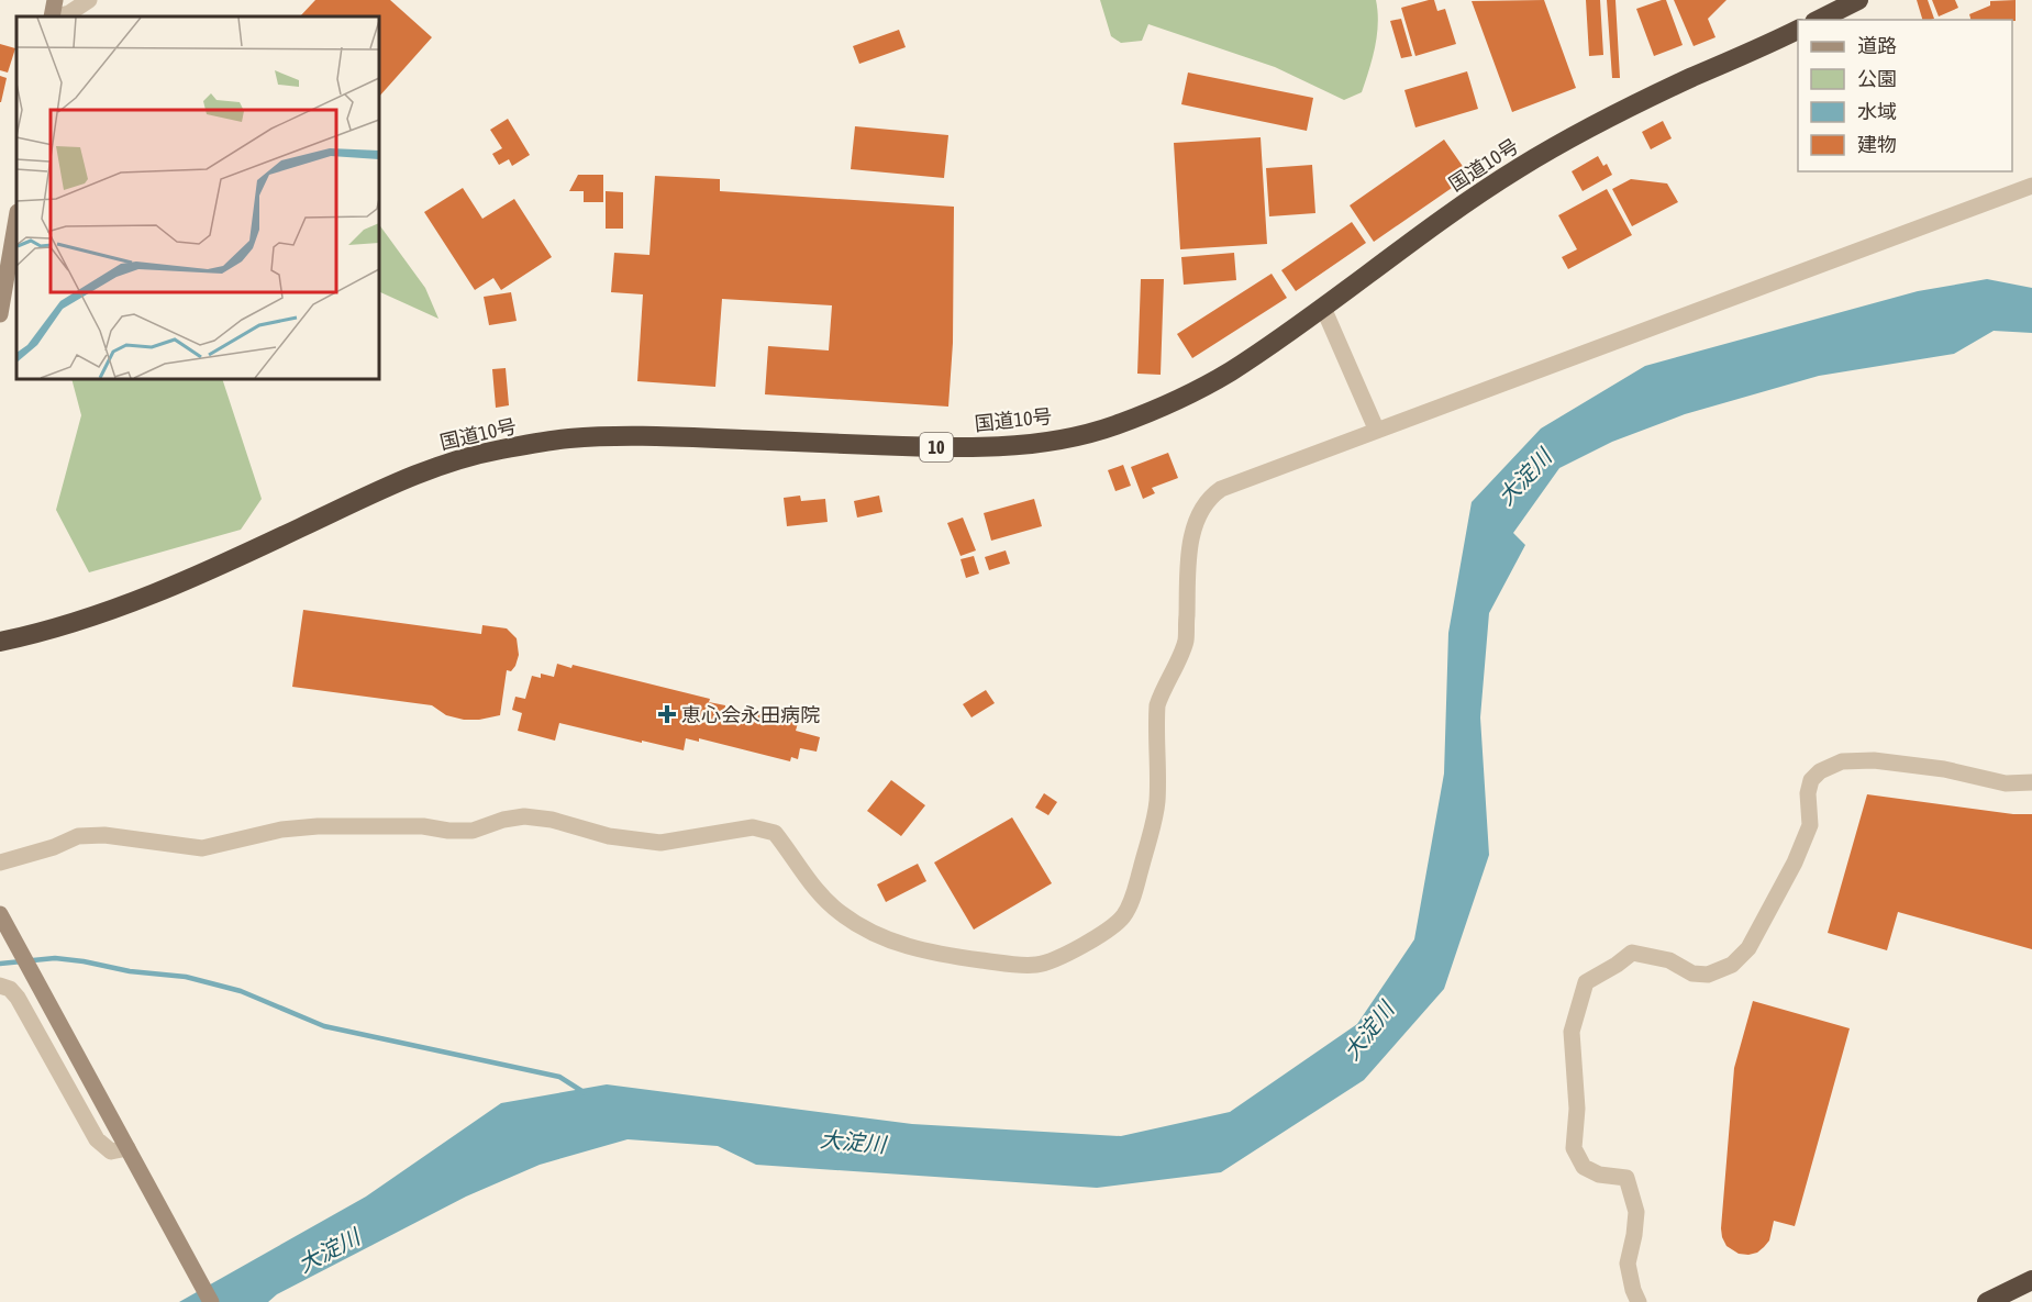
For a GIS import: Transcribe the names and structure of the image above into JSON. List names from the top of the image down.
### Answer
{
  "streets": {
    "highway": ["国道10号", "10"]
  },
  "water": ["大淀川"],
  "places": {
    "health": ["恵心会永田病院"]
  },
  "legend": [
    "道路",
    "公園",
    "水域",
    "建物"
  ]
}
